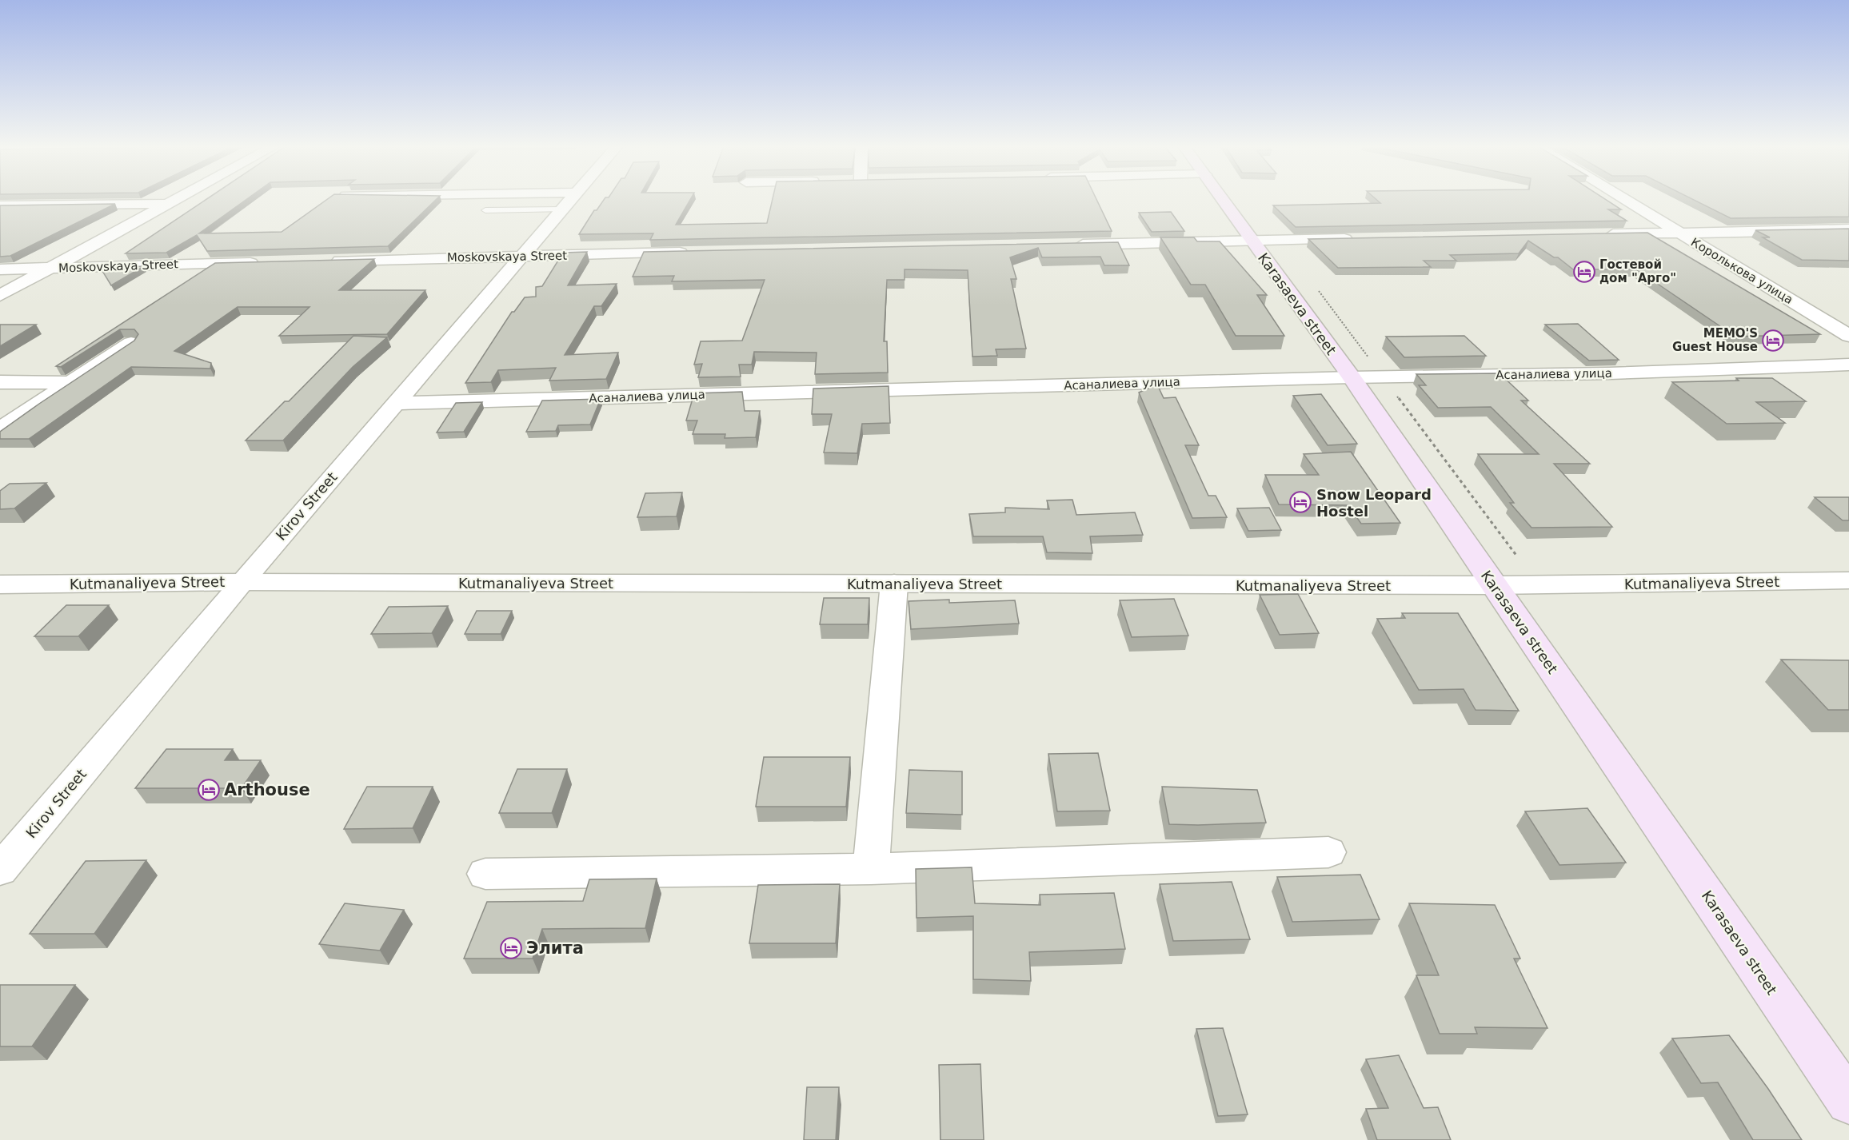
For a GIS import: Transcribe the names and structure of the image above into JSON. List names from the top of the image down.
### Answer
{
  "streets": {
    "main road": ["Karasaeva street"],
    "street": [
      "Moskovskaya Street",
      "Королькова улица",
      "Асаналиева улица",
      "Kirov Street",
      "Kutmanaliyeva Street"
    ]
  },
  "crossings": [
    ["Moskovskaya Street", "Kirov Street"],
    ["Karasaeva street", "Асаналиева улица"],
    ["Karasaeva street", "Kutmanaliyeva Street"],
    ["Асаналиева улица", "Kirov Street"],
    ["Kirov Street", "Kutmanaliyeva Street"]
  ],
  "places": {
    "hotel": [
      "Гостевой дом \"Арго\"",
      "MEMO'S Guest House",
      "Snow Leopard Hostel",
      "Arthouse",
      "Элита"
    ]
  }
}
